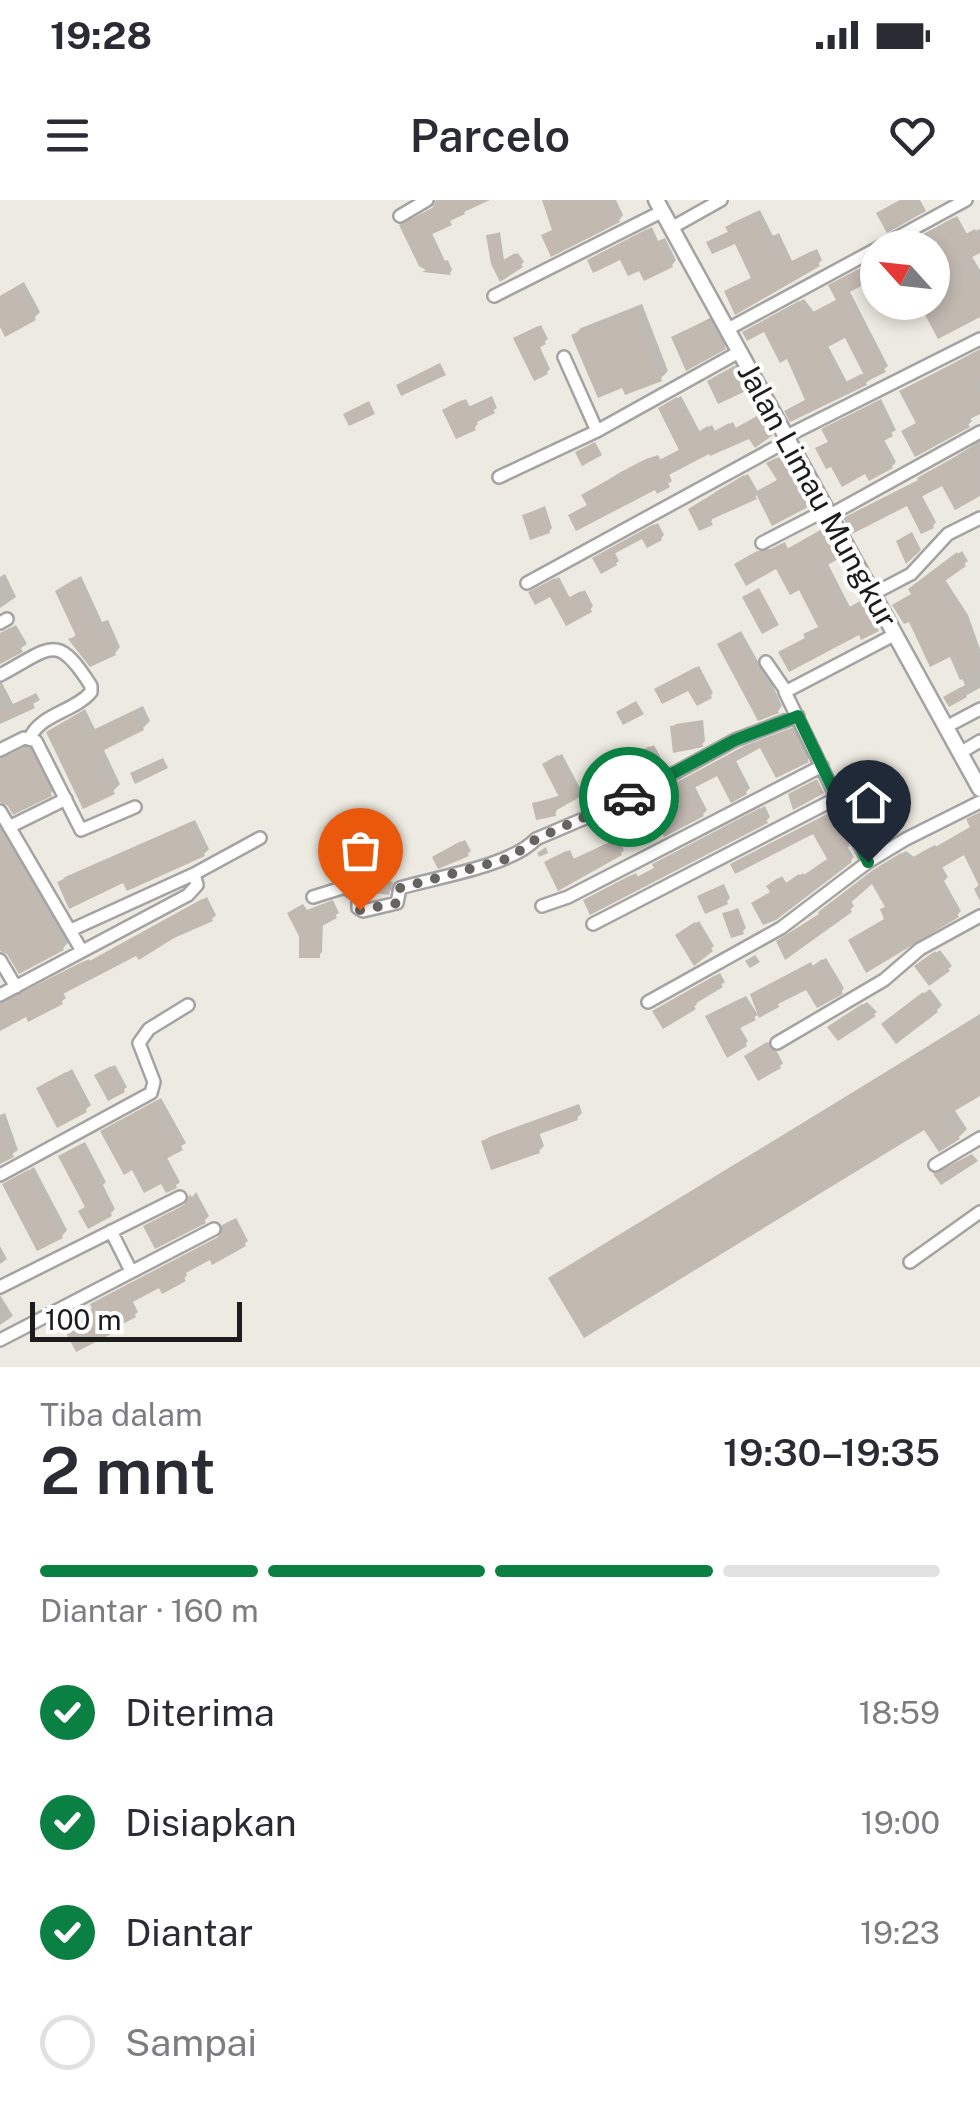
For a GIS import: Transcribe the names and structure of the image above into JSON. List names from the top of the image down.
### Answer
{
  "streets": {
    "street": ["Jalan Limau Mungkur"]
  },
  "scale_bar": "100 m",
  "north": "top left",
  "page": {
    "status": "19:28",
    "header": "Parcelo",
    "scale": "100 m",
    "heading": ["2 mnt", "Tiba dalam", "19:30–19:35"],
    "bar": "Diantar · 160 m",
    "list": [
      ["Diterima", "18:59"],
      ["Disiapkan", "19:00"],
      ["Diantar", "19:23"],
      "Sampai"
    ]
  }
}
